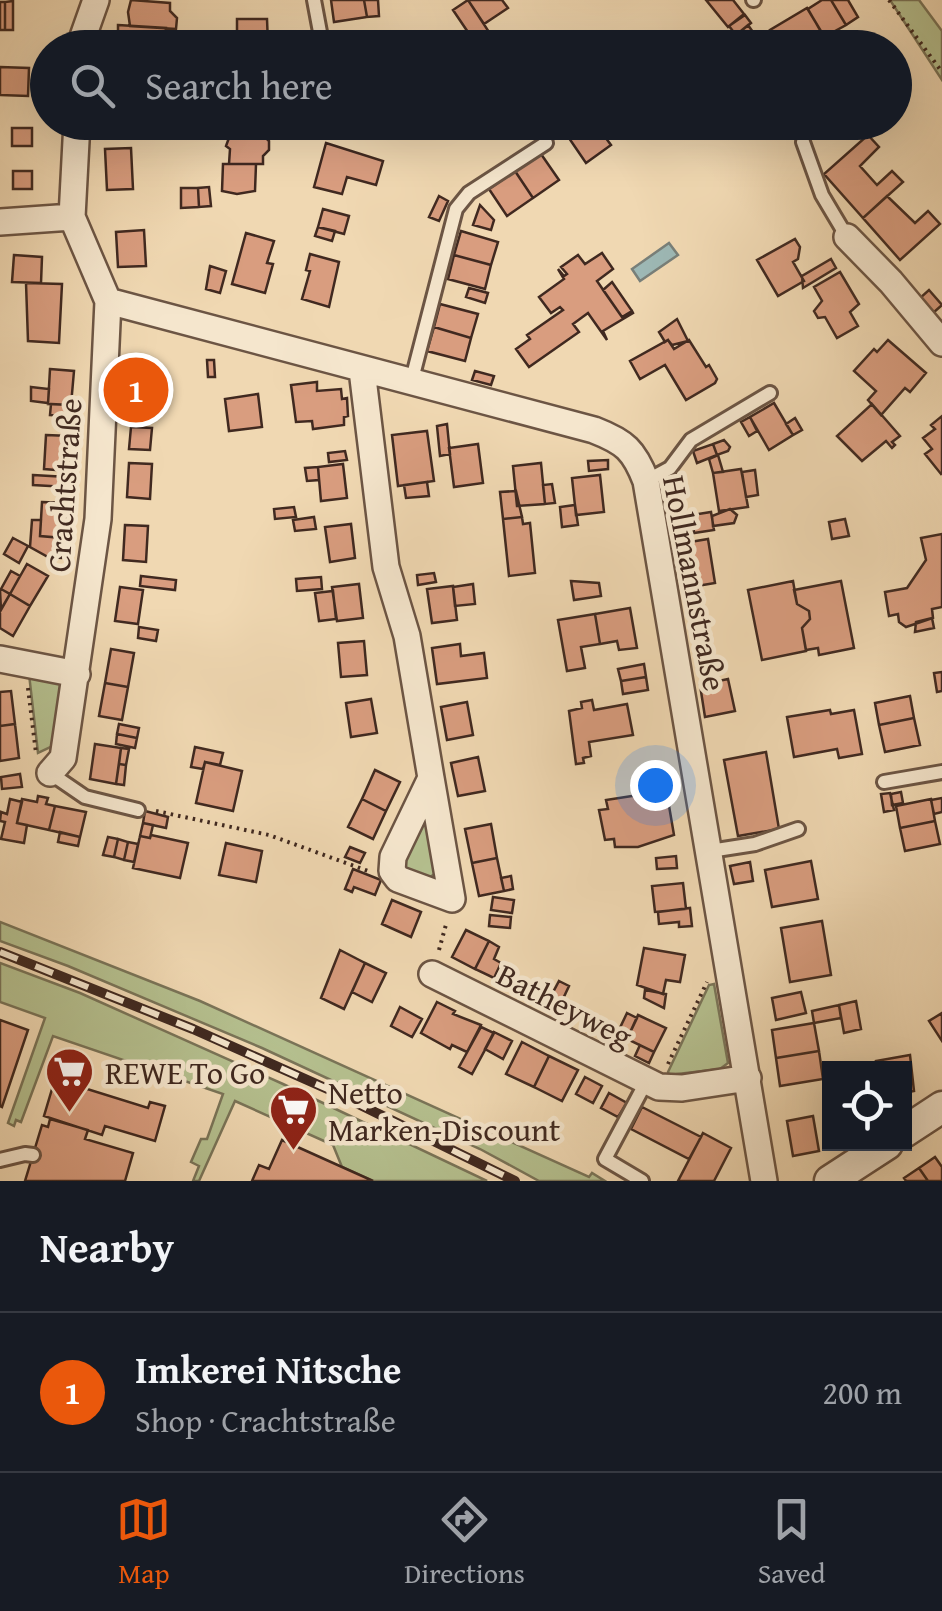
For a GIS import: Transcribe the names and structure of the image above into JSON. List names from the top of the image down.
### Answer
{
  "streets": {
    "street": ["Crachtstraße", "Hollmannstraße", "Batheyweg"]
  },
  "crossings": [
    ["Crachtstraße", "Hollmannstraße"]
  ],
  "places": {
    "supermarket": ["REWE To Go", "Netto Marken-Discount"]
  },
  "page": {
    "search": "Search here",
    "pins": "1",
    "heading": "Nearby",
    "list": [
      {
        "mark": "1",
        "name": "Imkerei Nitsche",
        "note": "Shop · Crachtstraße",
        "value": "200 m"
      }
    ],
    "nav": ["Map", "Directions", "Saved"]
  }
}
